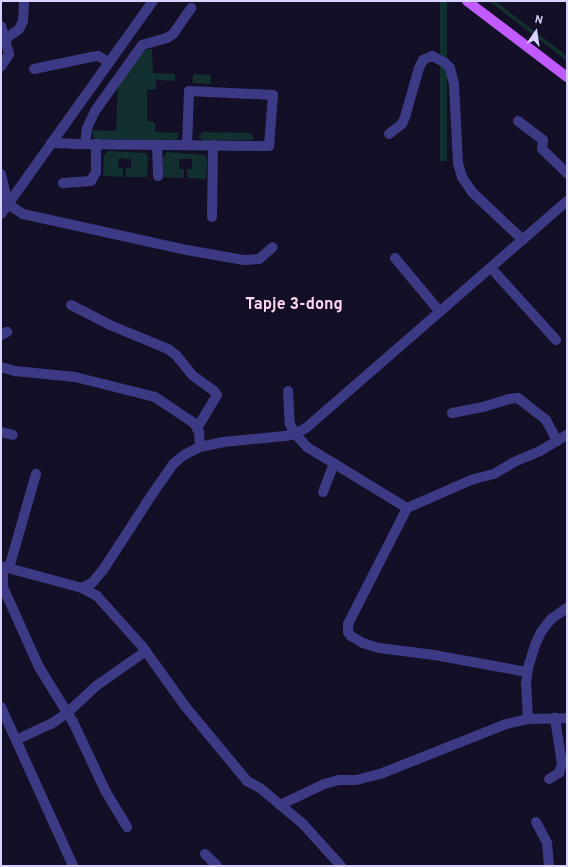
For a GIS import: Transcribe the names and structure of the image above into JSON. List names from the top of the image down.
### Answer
{
  "districts": ["Tapje 3-dong"],
  "north": "top"
}
